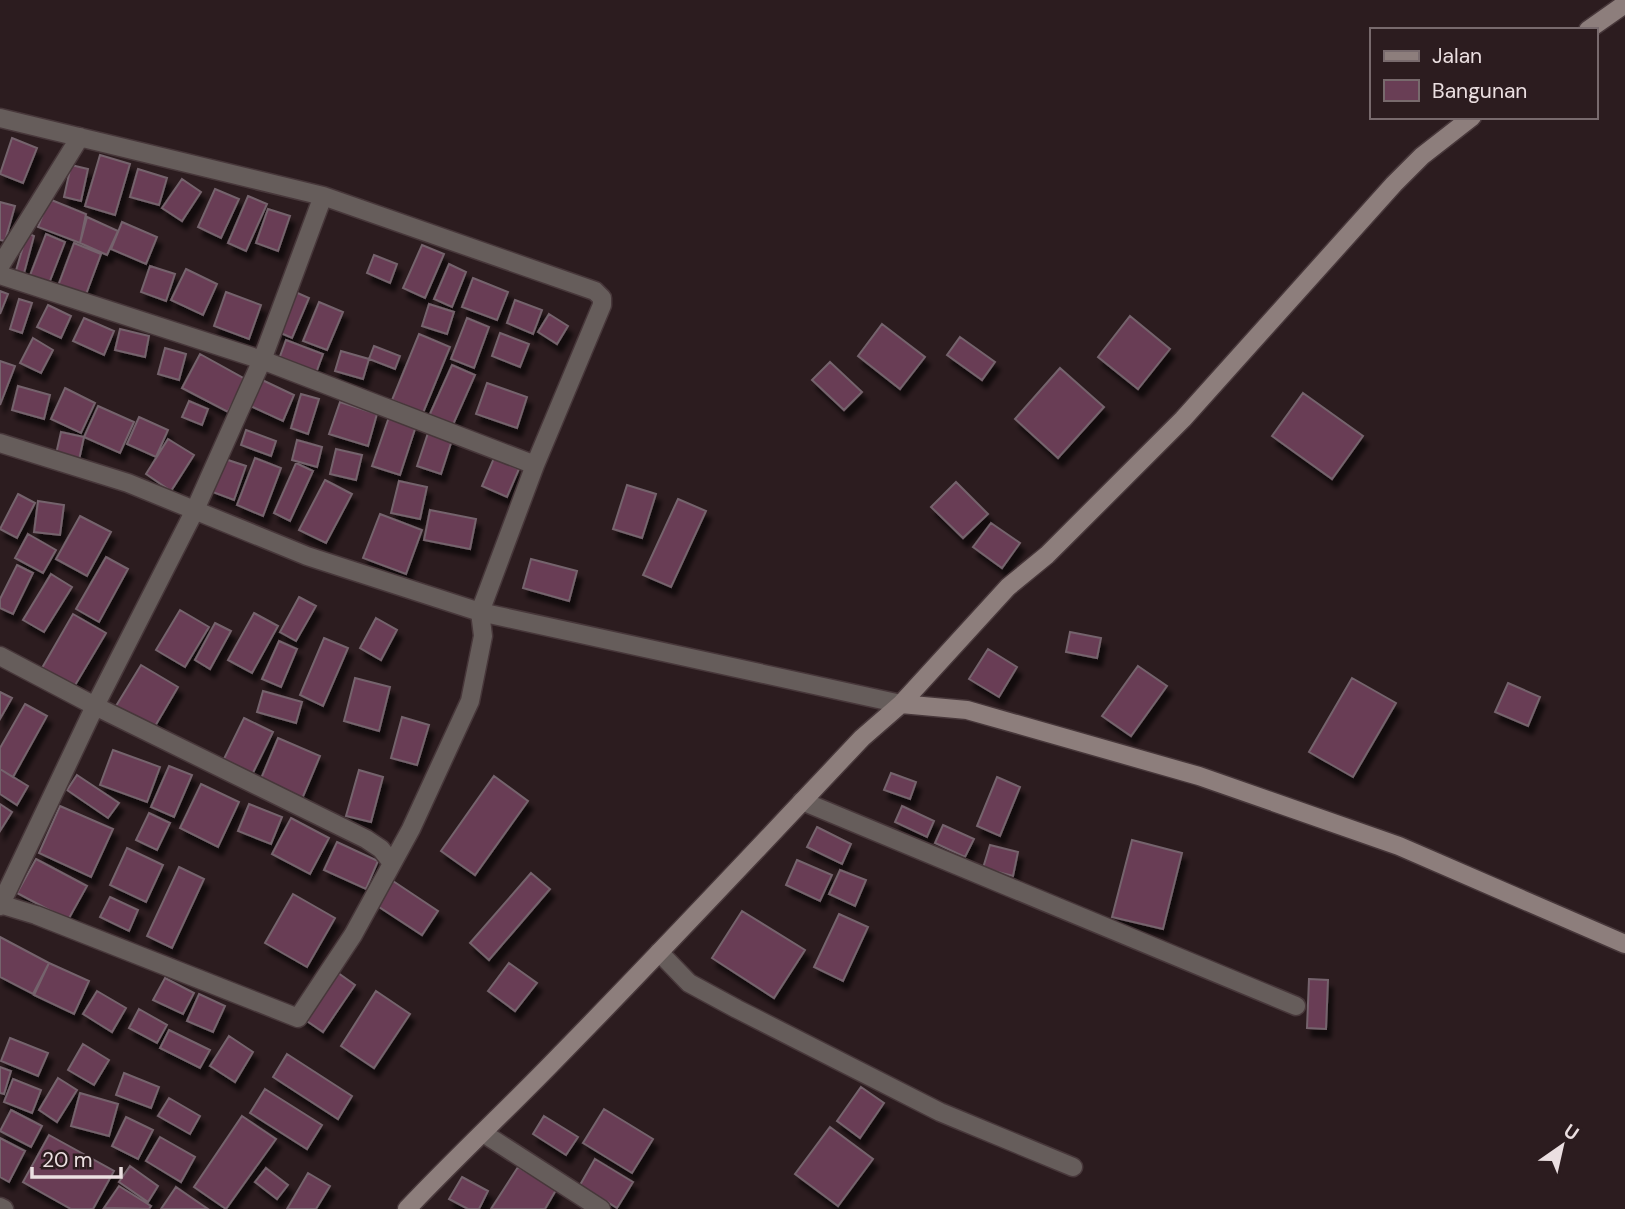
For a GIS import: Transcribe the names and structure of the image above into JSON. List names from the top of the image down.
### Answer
{
  "legend": ["Jalan", "Bangunan"],
  "scale_bar": "20 m",
  "north": "top right"
}
